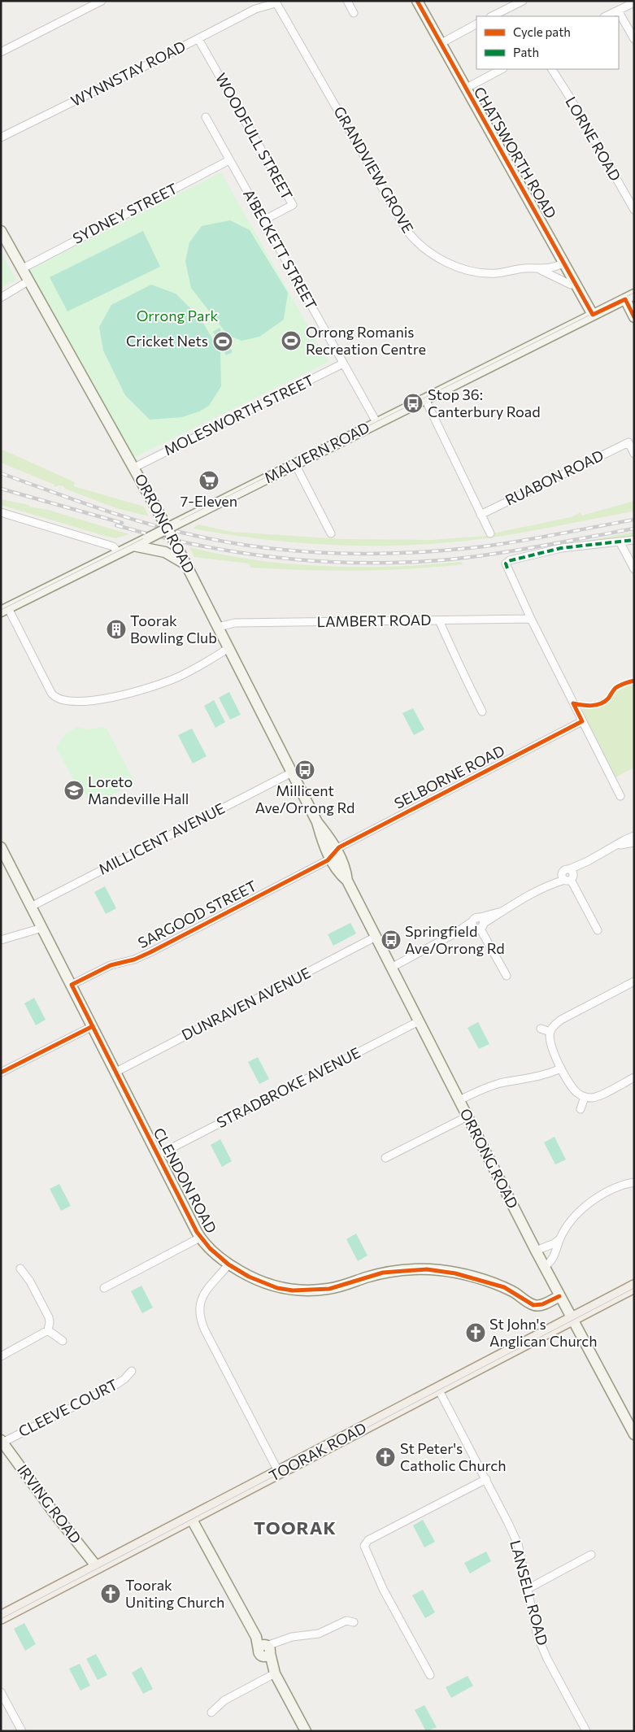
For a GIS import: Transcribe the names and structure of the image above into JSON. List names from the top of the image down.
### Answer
{
  "streets": {
    "main road": [
      "CHATSWORTH ROAD",
      "MALVERN ROAD",
      "ORRONG ROAD",
      "CLENDON ROAD",
      "TOORAK ROAD",
      "IRVING ROAD"
    ],
    "street": [
      "WYNNSTAY ROAD",
      "WOODFULL STREET",
      "LORNE ROAD",
      "GRANDVIEW GROVE",
      "SYDNEY STREET",
      "A'BECKETT STREET",
      "MOLESWORTH STREET",
      "RUABON ROAD",
      "LAMBERT ROAD",
      "SELBORNE ROAD",
      "MILLICENT AVENUE",
      "SARGOOD STREET",
      "DUNRAVEN AVENUE",
      "STRADBROKE AVENUE",
      "CLEEVE COURT",
      "LANSELL ROAD"
    ]
  },
  "crossings": [
    ["WYNNSTAY ROAD", "WOODFULL STREET"],
    ["WYNNSTAY ROAD", "GRANDVIEW GROVE"],
    ["WOODFULL STREET", "A'BECKETT STREET"],
    ["CHATSWORTH ROAD", "GRANDVIEW GROVE"],
    ["CHATSWORTH ROAD", "MALVERN ROAD"],
    ["SYDNEY STREET", "A'BECKETT STREET"],
    ["SYDNEY STREET", "ORRONG ROAD"],
    ["A'BECKETT STREET", "MOLESWORTH STREET"],
    ["A'BECKETT STREET", "MALVERN ROAD"],
    ["MOLESWORTH STREET", "ORRONG ROAD"],
    ["MALVERN ROAD", "ORRONG ROAD"],
    ["ORRONG ROAD", "LAMBERT ROAD"],
    ["ORRONG ROAD", "SELBORNE ROAD"],
    ["ORRONG ROAD", "MILLICENT AVENUE"],
    ["ORRONG ROAD", "SARGOOD STREET"],
    ["ORRONG ROAD", "DUNRAVEN AVENUE"],
    ["ORRONG ROAD", "STRADBROKE AVENUE"],
    ["ORRONG ROAD", "CLENDON ROAD"],
    ["ORRONG ROAD", "TOORAK ROAD"],
    ["SELBORNE ROAD", "SARGOOD STREET"],
    ["MILLICENT AVENUE", "CLENDON ROAD"],
    ["SARGOOD STREET", "CLENDON ROAD"],
    ["DUNRAVEN AVENUE", "CLENDON ROAD"],
    ["STRADBROKE AVENUE", "CLENDON ROAD"],
    ["CLEEVE COURT", "IRVING ROAD"],
    ["TOORAK ROAD", "IRVING ROAD"],
    ["TOORAK ROAD", "LANSELL ROAD"]
  ],
  "districts": ["TOORAK"],
  "parks": ["Orrong Park"],
  "places": {
    "sports": ["Orrong Romanis Recreation Centre", "Cricket Nets"],
    "bus stop": ["Stop 36: Canterbury Road", "Millicent Ave/Orrong Rd", "Springfield Ave/Orrong Rd"],
    "supermarket": ["7-Eleven"],
    "building": ["Toorak Bowling Club"],
    "school or university": ["Loreto Mandeville Hall"],
    "church": ["St John's Anglican Church", "St Peter's Catholic Church", "Toorak Uniting Church"]
  },
  "legend": ["Cycle path", "Path"]
}
